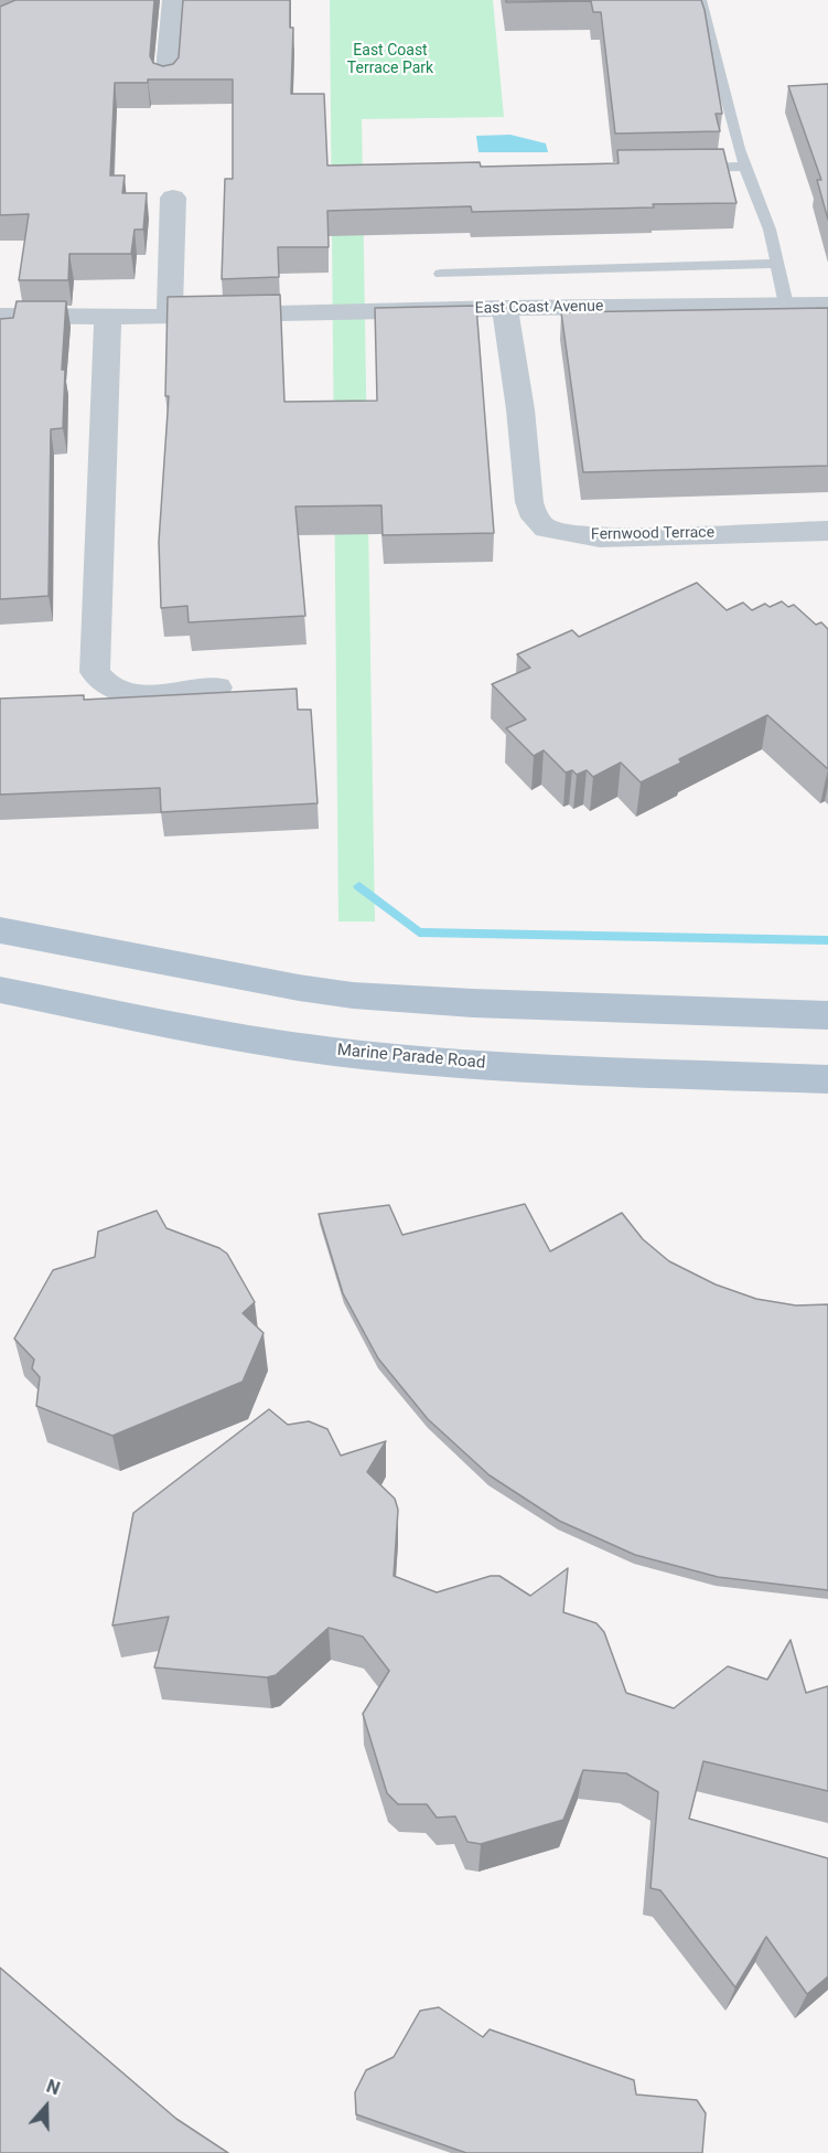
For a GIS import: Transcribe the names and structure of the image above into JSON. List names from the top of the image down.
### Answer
{
  "streets": {
    "main road": ["Marine Parade Road"],
    "street": ["East Coast Avenue", "Fernwood Terrace"]
  },
  "crossings": [
    ["East Coast Avenue", "Fernwood Terrace"]
  ],
  "parks": ["East Coast Terrace Park"],
  "north": "top"
}
